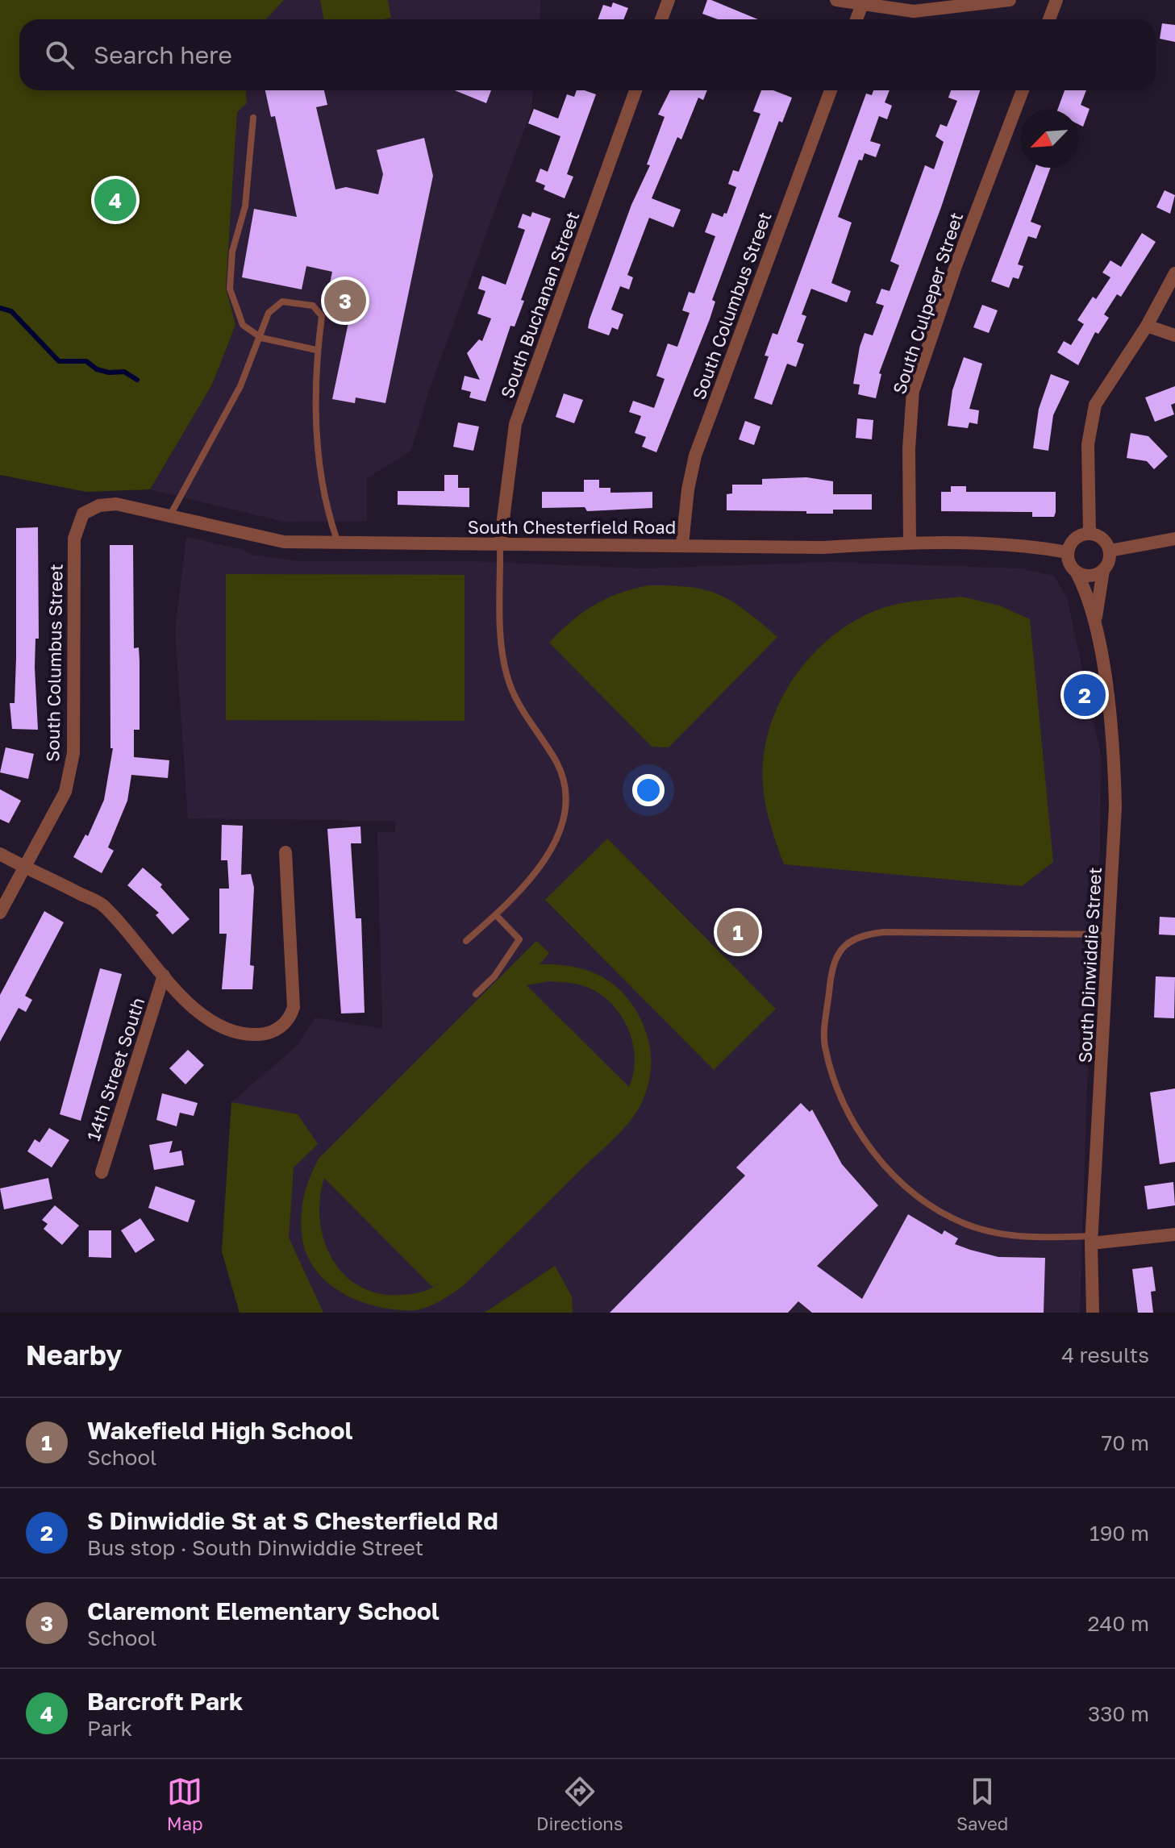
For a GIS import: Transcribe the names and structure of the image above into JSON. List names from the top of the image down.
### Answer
{
  "streets": {
    "street": [
      "South Culpeper Street",
      "South Buchanan Street",
      "South Columbus Street",
      "South Chesterfield Road",
      "South Dinwiddie Street",
      "14th Street South"
    ]
  },
  "crossings": [
    ["South Culpeper Street", "South Chesterfield Road"],
    ["South Buchanan Street", "South Chesterfield Road"],
    ["South Columbus Street", "South Chesterfield Road"],
    ["South Chesterfield Road", "South Dinwiddie Street"]
  ],
  "north": "bottom left",
  "page": {
    "search": "Search here",
    "pins": [
      "4",
      "3",
      "2",
      "1"
    ],
    "heading": ["Nearby", "4 results"],
    "list": [
      {
        "mark": "1",
        "name": "Wakefield High School",
        "note": "School",
        "value": "70 m"
      },
      {
        "mark": "2",
        "name": "S Dinwiddie St at S Chesterfield Rd",
        "note": "Bus stop · South Dinwiddie Street",
        "value": "190 m"
      },
      {
        "mark": "3",
        "name": "Claremont Elementary School",
        "note": "School",
        "value": "240 m"
      },
      {
        "mark": "4",
        "name": "Barcroft Park",
        "note": "Park",
        "value": "330 m"
      }
    ],
    "nav": ["Map", "Directions", "Saved"]
  }
}
